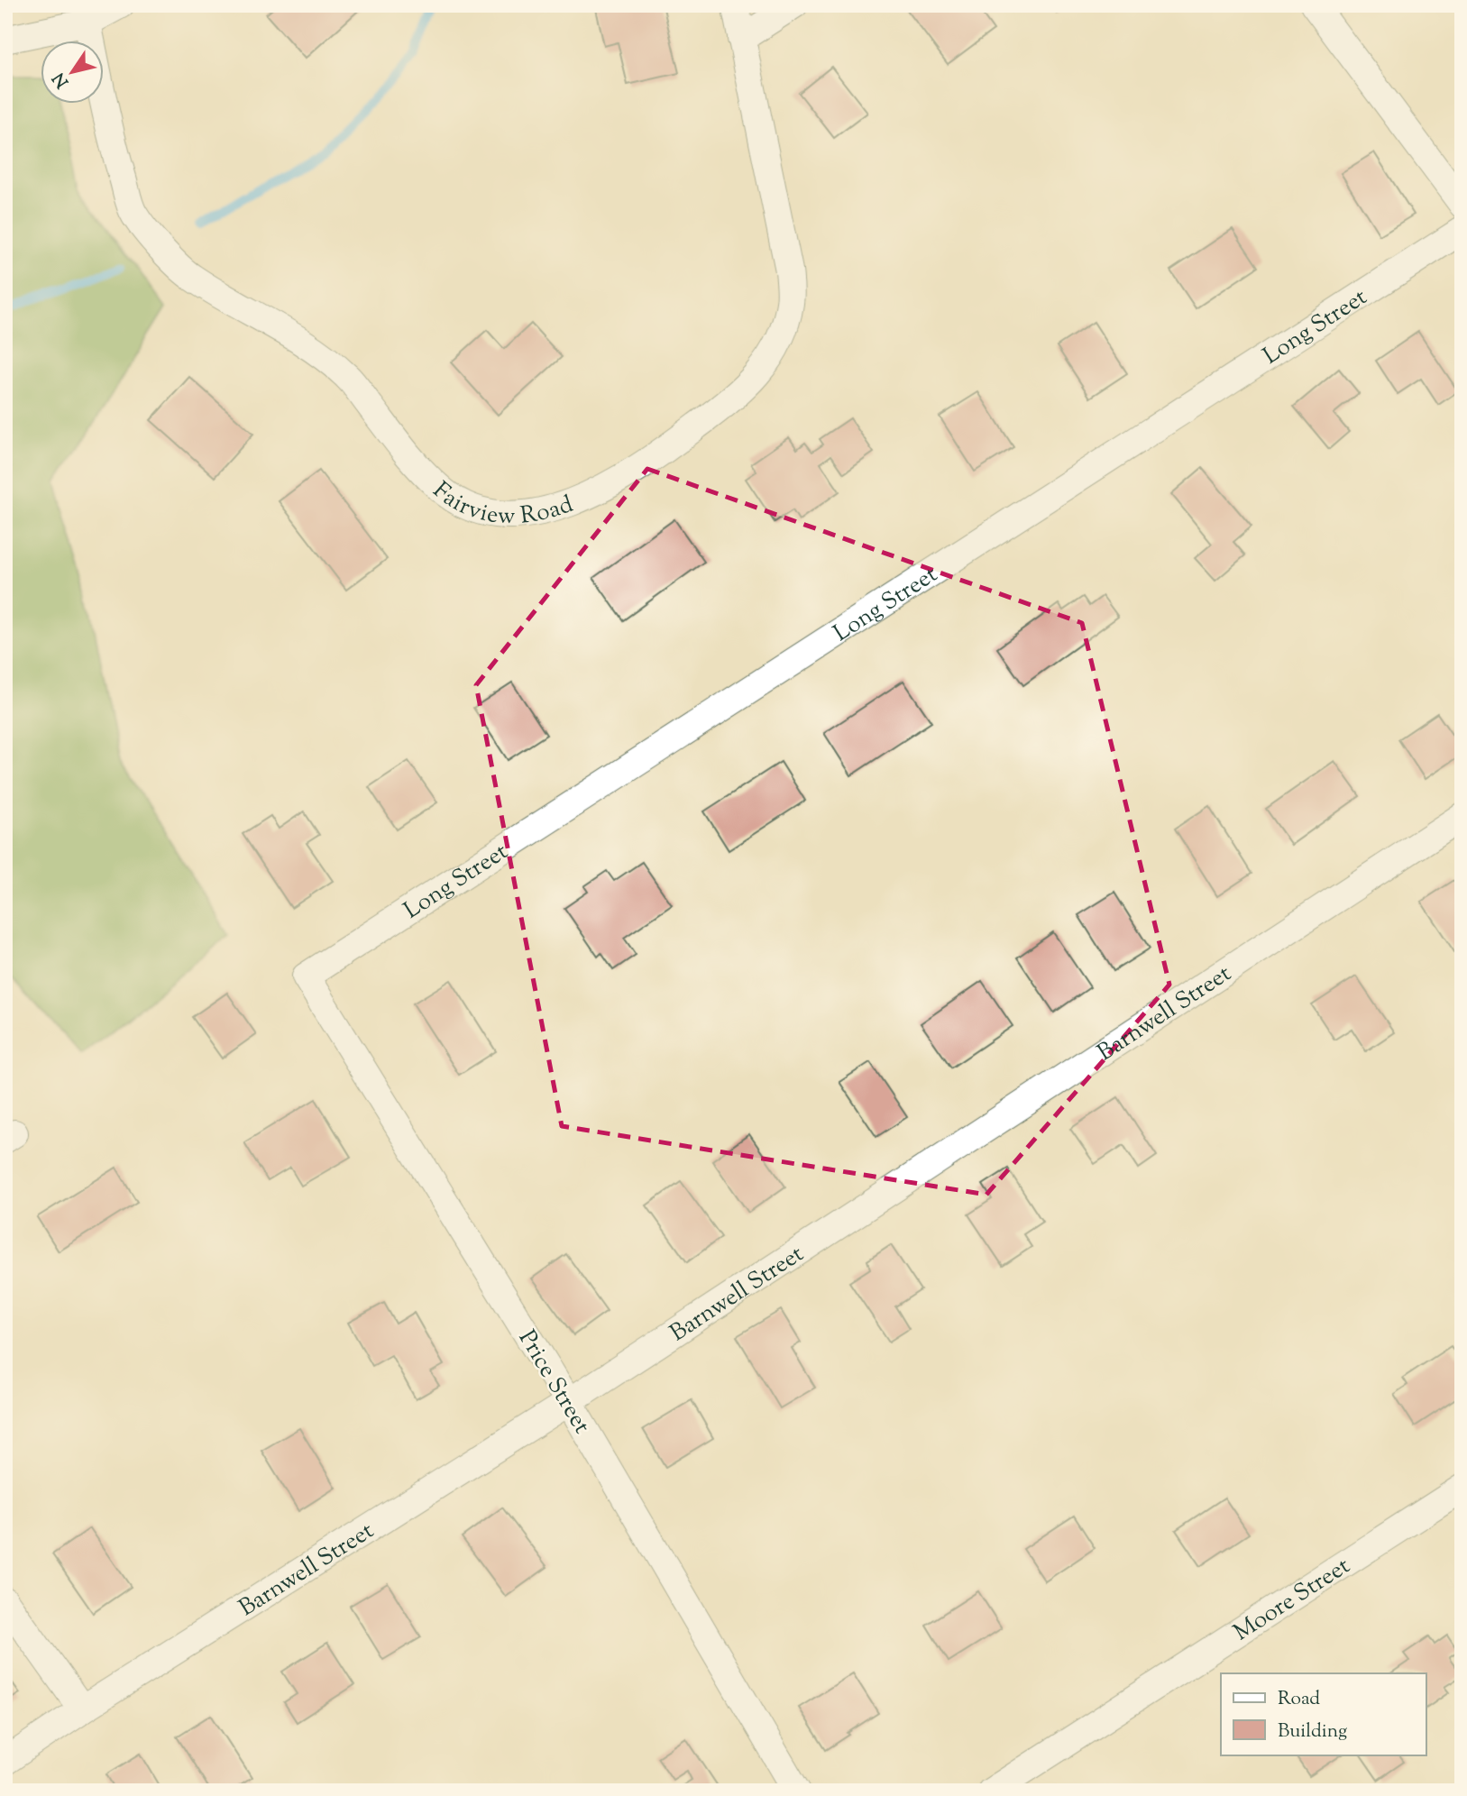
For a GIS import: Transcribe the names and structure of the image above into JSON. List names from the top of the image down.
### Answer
{
  "streets": {
    "street": [
      "Long Street",
      "Fairview Road",
      "Barnwell Street",
      "Price Street",
      "Moore Street"
    ]
  },
  "crossings": [
    ["Long Street", "Price Street"],
    ["Barnwell Street", "Price Street"]
  ],
  "legend": ["Road", "Building"],
  "north": "bottom left"
}
